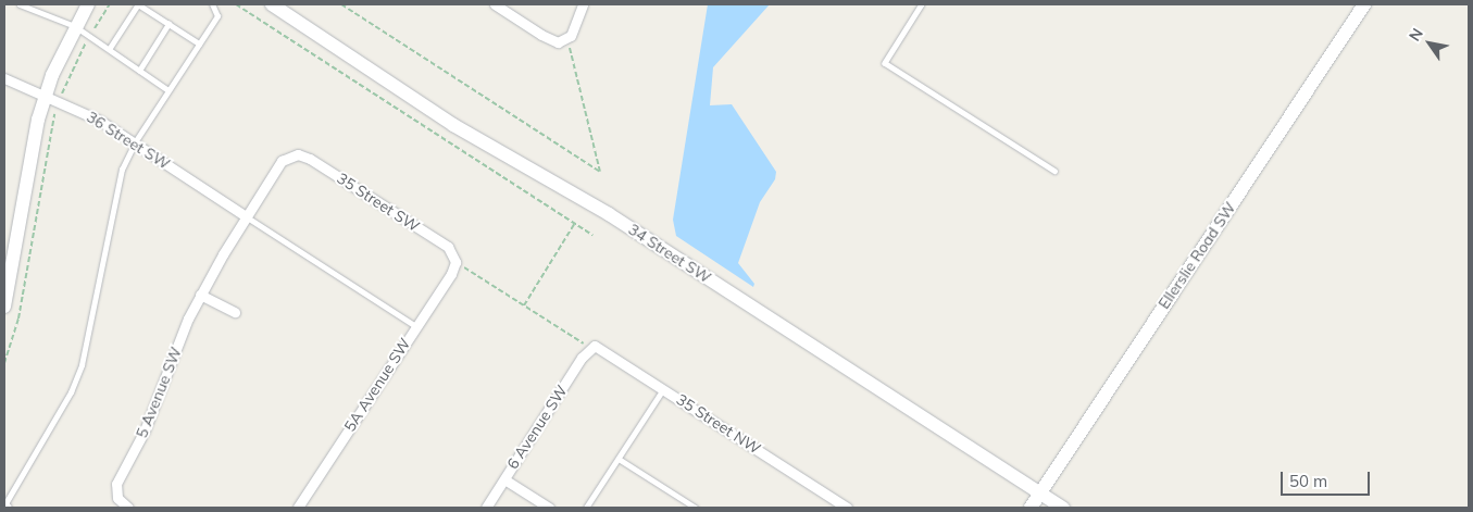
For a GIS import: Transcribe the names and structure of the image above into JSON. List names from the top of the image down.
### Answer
{
  "streets": {
    "main road": ["34 Street SW", "Ellerslie Road SW"],
    "street": [
      "36 Street SW",
      "35 Street SW",
      "5A Avenue SW",
      "5 Avenue SW",
      "35 Street NW",
      "6 Avenue SW"
    ]
  },
  "crossings": [
    ["36 Street SW", "5 Avenue SW"],
    ["35 Street SW", "5A Avenue SW"],
    ["35 Street SW", "5 Avenue SW"],
    ["34 Street SW", "Ellerslie Road SW"],
    ["35 Street NW", "6 Avenue SW"]
  ],
  "scale_bar": "50 m",
  "north": "top left"
}
